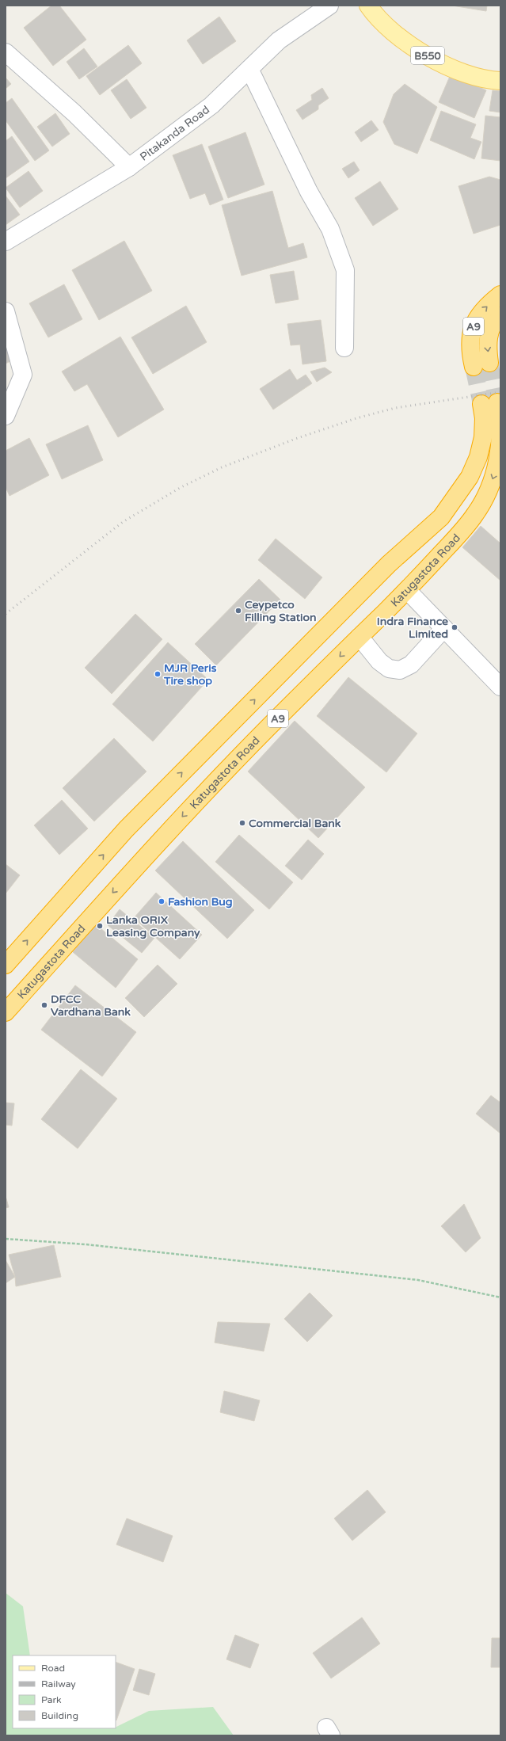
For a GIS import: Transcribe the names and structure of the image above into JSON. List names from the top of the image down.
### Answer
{
  "streets": {
    "highway": ["A9", "Katugastota Road"],
    "main road": ["B550"],
    "street": ["Pitakanda Road"]
  },
  "places": [
    "Ceypetco Filling Station",
    "Indra Finance Limited",
    "MJR Peris Tire shop",
    "Commercial Bank",
    "Fashion Bug",
    "Lanka ORIX Leasing Company",
    "DFCC Vardhana Bank"
  ],
  "legend": [
    "Road",
    "Railway",
    "Park",
    "Building"
  ]
}
